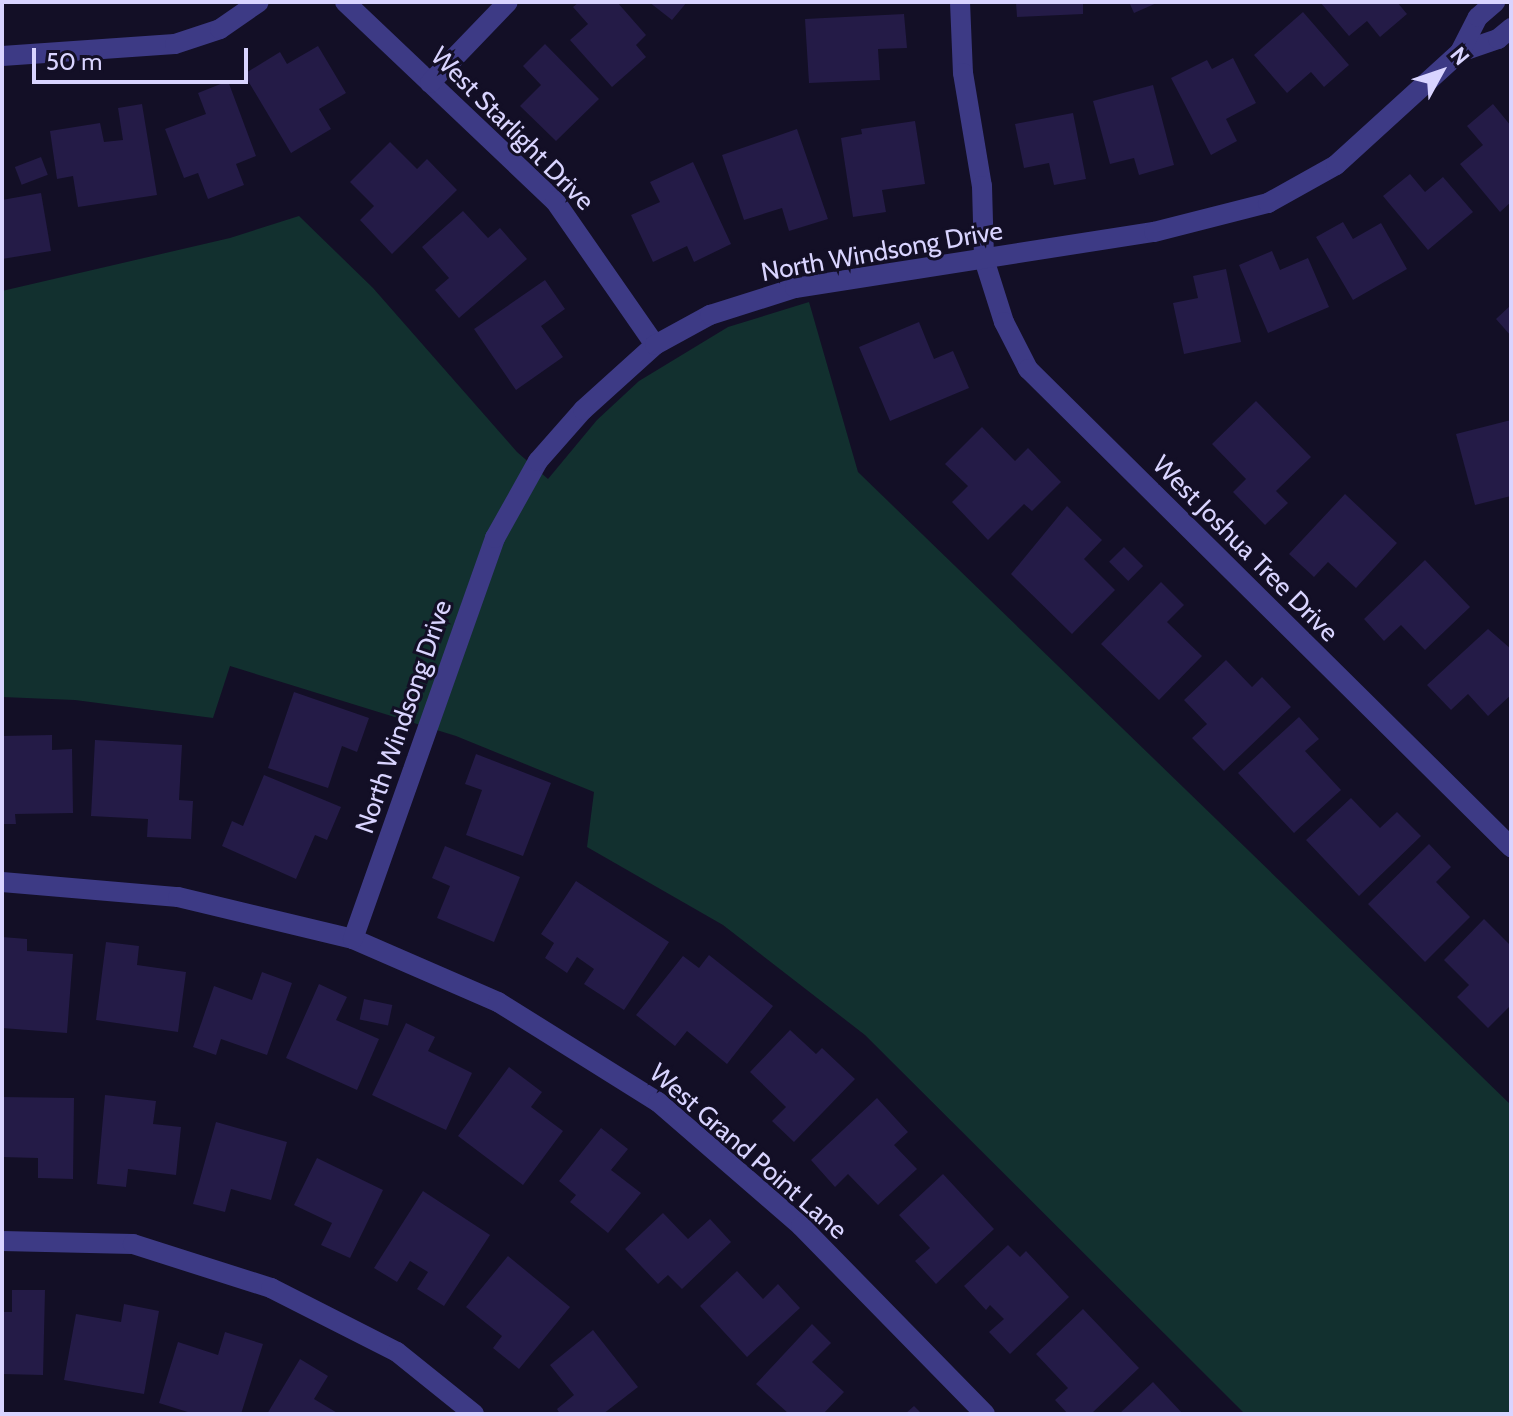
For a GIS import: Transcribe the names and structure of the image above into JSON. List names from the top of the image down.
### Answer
{
  "streets": {
    "street": [
      "West Starlight Drive",
      "North Windsong Drive",
      "West Joshua Tree Drive",
      "West Grand Point Lane"
    ]
  },
  "crossings": [
    ["West Starlight Drive", "North Windsong Drive"],
    ["North Windsong Drive", "West Joshua Tree Drive"],
    ["North Windsong Drive", "West Grand Point Lane"]
  ],
  "scale_bar": "50 m",
  "north": "top right"
}
